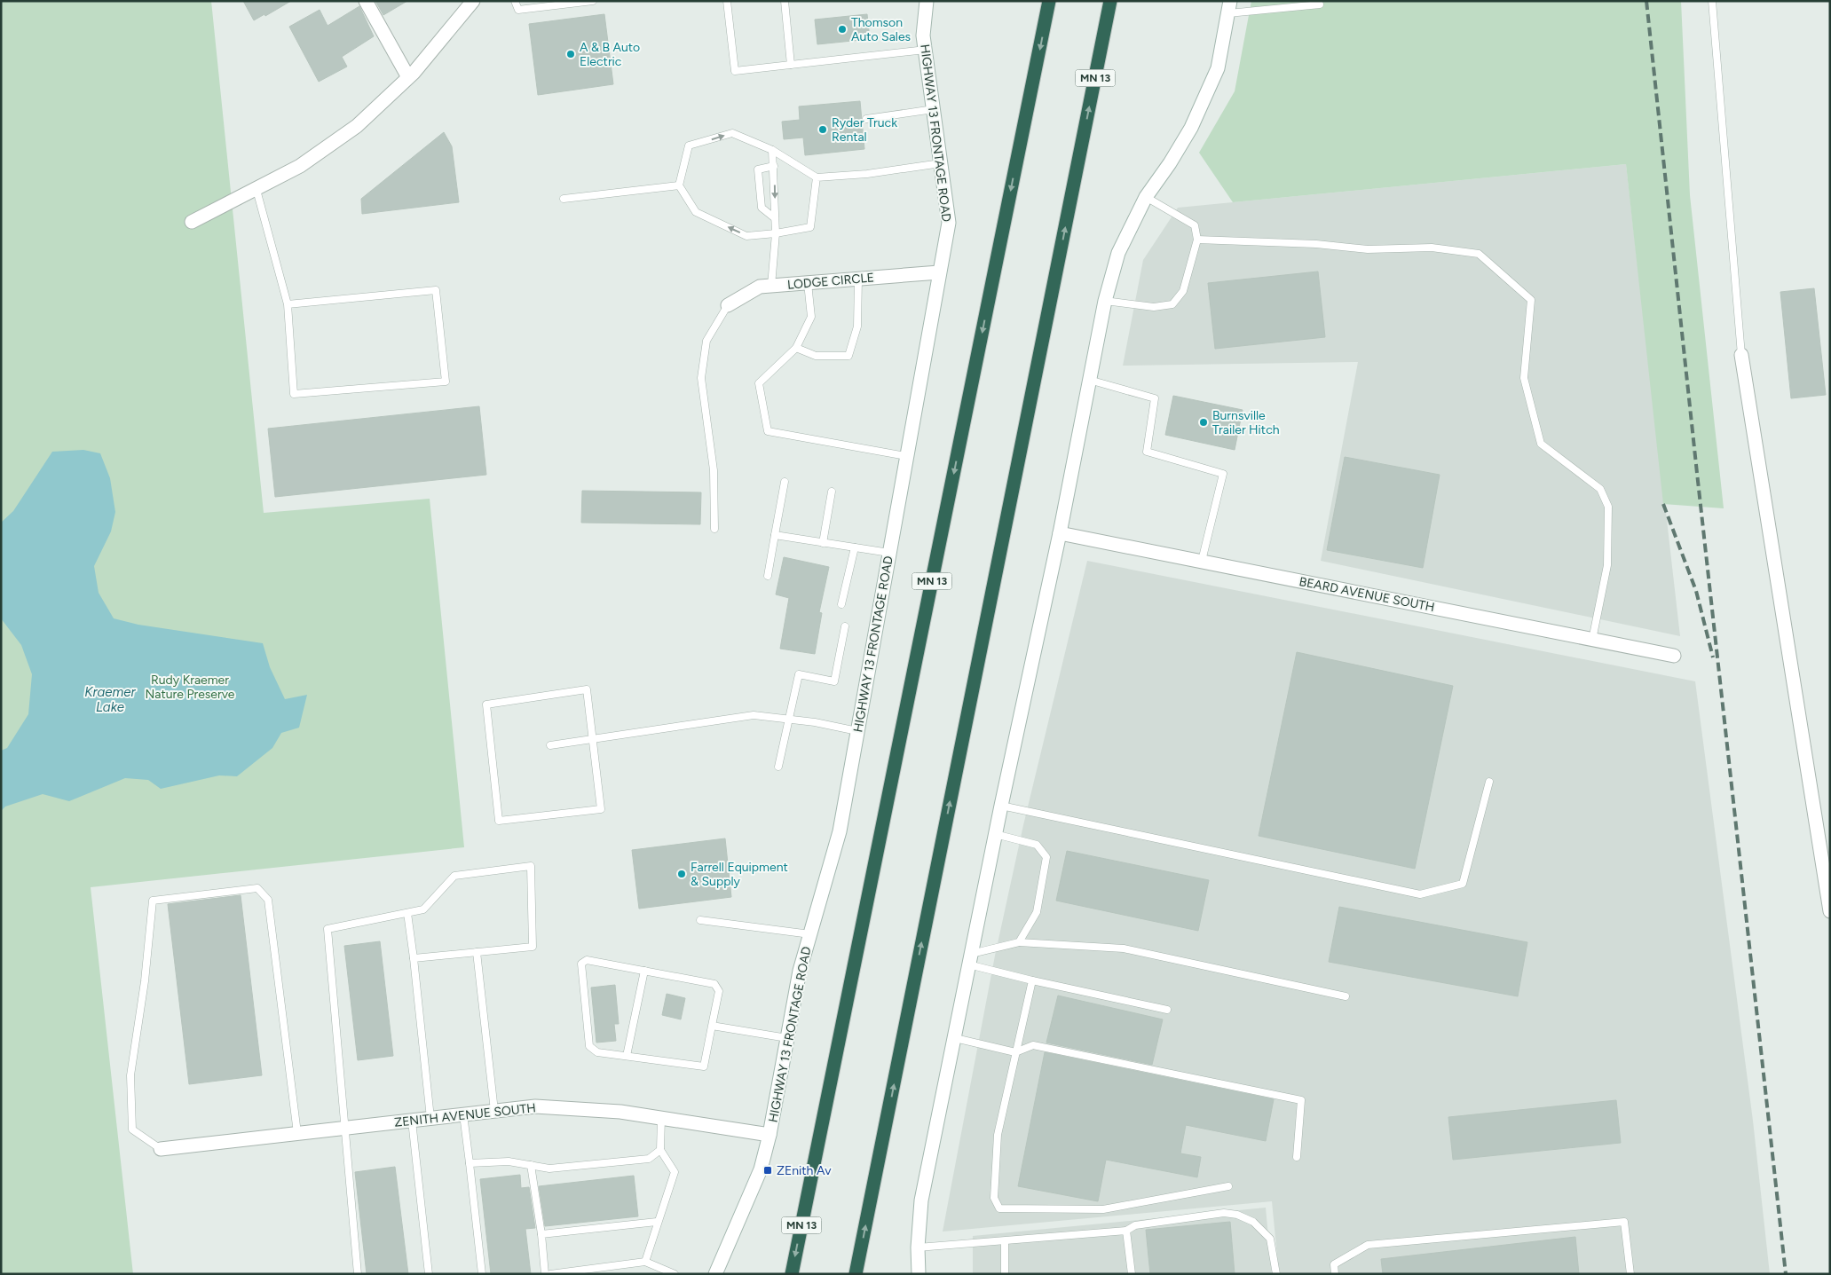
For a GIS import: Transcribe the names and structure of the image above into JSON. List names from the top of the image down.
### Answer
{
  "streets": {
    "highway": ["MN 13"],
    "street": [
      "HIGHWAY 13 FRONTAGE ROAD",
      "LODGE CIRCLE",
      "BEARD AVENUE SOUTH",
      "ZENITH AVENUE SOUTH"
    ]
  },
  "crossings": [
    ["HIGHWAY 13 FRONTAGE ROAD", "LODGE CIRCLE"],
    ["HIGHWAY 13 FRONTAGE ROAD", "ZENITH AVENUE SOUTH"]
  ],
  "water": ["Kraemer Lake"],
  "parks": ["Rudy Kraemer Nature Preserve"],
  "places": {
    "other": [
      "Thomson Auto Sales",
      "A & B Auto Electric",
      "Ryder Truck Rental",
      "Burnsville Trailer Hitch",
      "Farrell Equipment & Supply"
    ],
    "transit": ["ZEnith Av"]
  }
}
